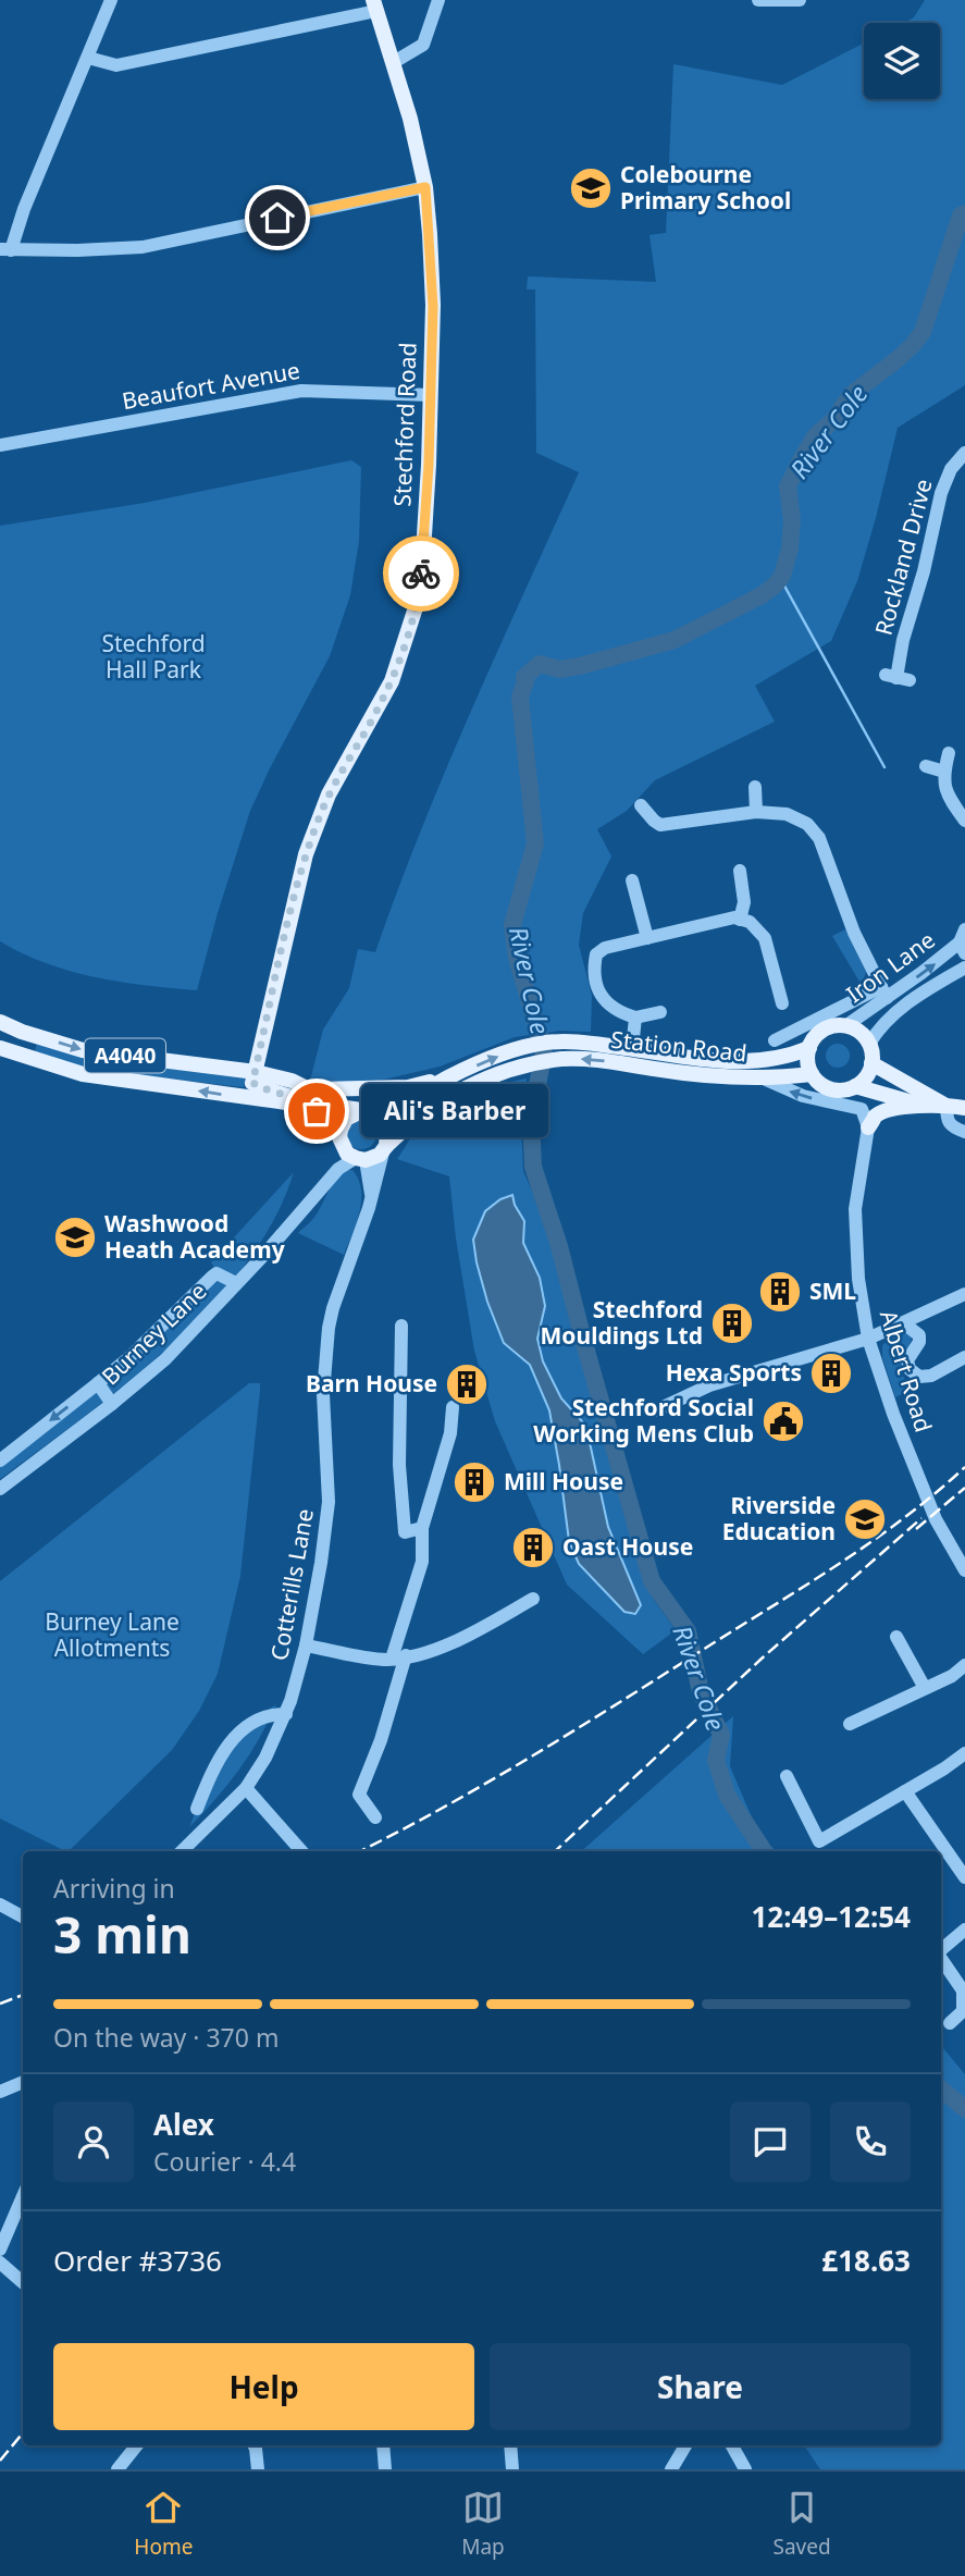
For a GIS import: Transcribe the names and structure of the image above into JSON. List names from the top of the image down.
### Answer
{
  "streets": {
    "main road": ["Stechford Road", "Station Road", "A4040"],
    "street": [
      "Beaufort Avenue",
      "Rockland Drive",
      "Iron Lane",
      "Burney Lane",
      "Albert Road",
      "Cotterills Lane"
    ]
  },
  "crossings": [
    ["Beaufort Avenue", "Stechford Road"],
    ["Stechford Road", "A4040"],
    ["Iron Lane", "Station Road"],
    ["Station Road", "A4040"],
    ["Station Road", "Burney Lane"],
    ["Station Road", "Albert Road"],
    ["Station Road", "Cotterills Lane"],
    ["A4040", "Burney Lane"],
    ["A4040", "Cotterills Lane"],
    ["Burney Lane", "Cotterills Lane"]
  ],
  "water": ["River Cole"],
  "parks": ["Stechford Hall Park", "Burney Lane Allotments"],
  "places": {
    "school or university": ["Colebourne Primary School", "Washwood Heath Academy", "Riverside Education"],
    "other": ["Ali's Barber"],
    "building": [
      "SML",
      "Stechford Mouldings Ltd",
      "Hexa Sports",
      "Barn House",
      "Mill House",
      "Oast House"
    ],
    "public building": ["Stechford Social Working Mens Club"]
  },
  "page": {
    "bubble": "Ali's Barber",
    "heading": ["3 min", "Arriving in", "12:49–12:54"],
    "panel": [
      "Alex",
      "Courier · 4.4",
      "Order #3736",
      "£18.63"
    ],
    "bar": "On the way · 370 m",
    "buttons": ["Help", "Share"],
    "tabs": ["Home", "Map", "Saved"]
  }
}
